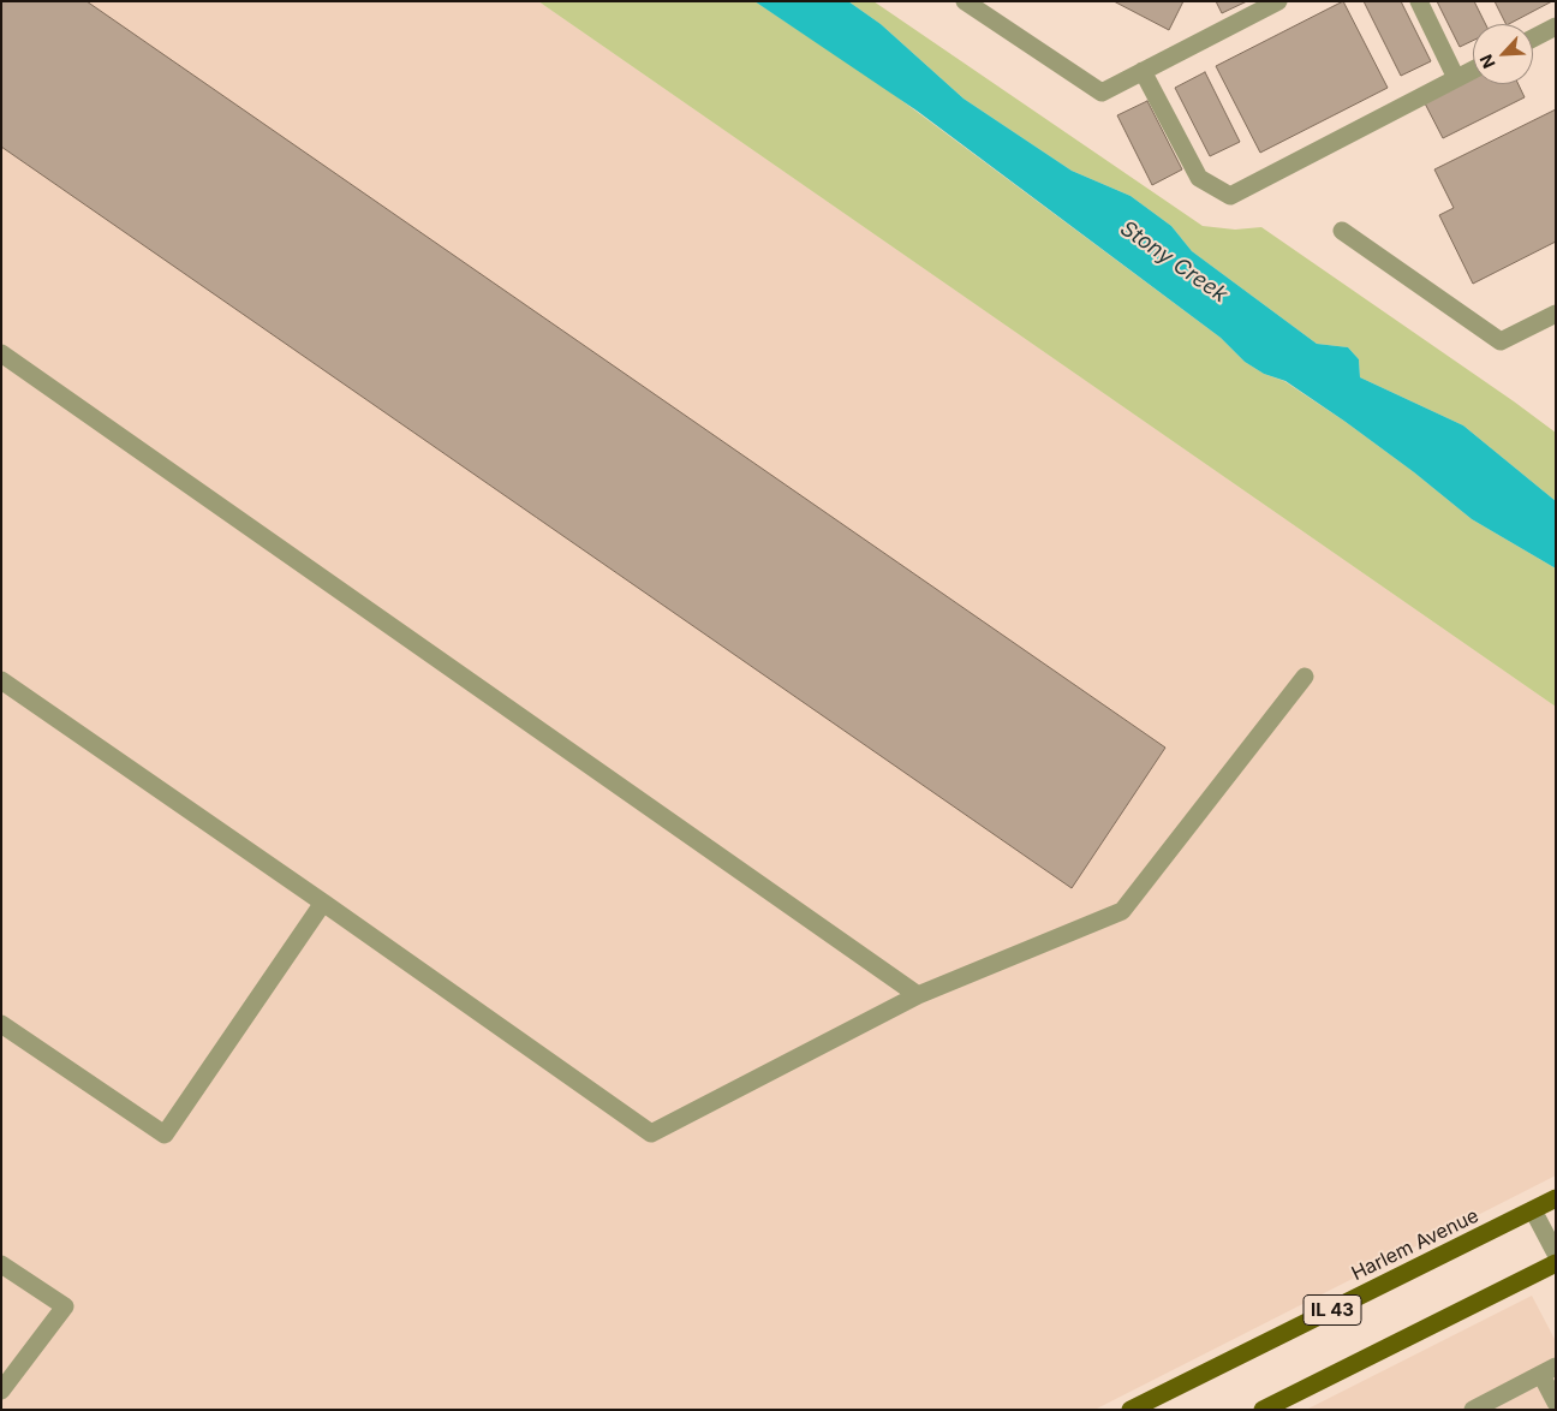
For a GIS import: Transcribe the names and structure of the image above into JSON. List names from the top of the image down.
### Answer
{
  "streets": {
    "main road": ["Harlem Avenue", "IL 43"]
  },
  "water": ["Stony Creek"],
  "north": "bottom left"
}
